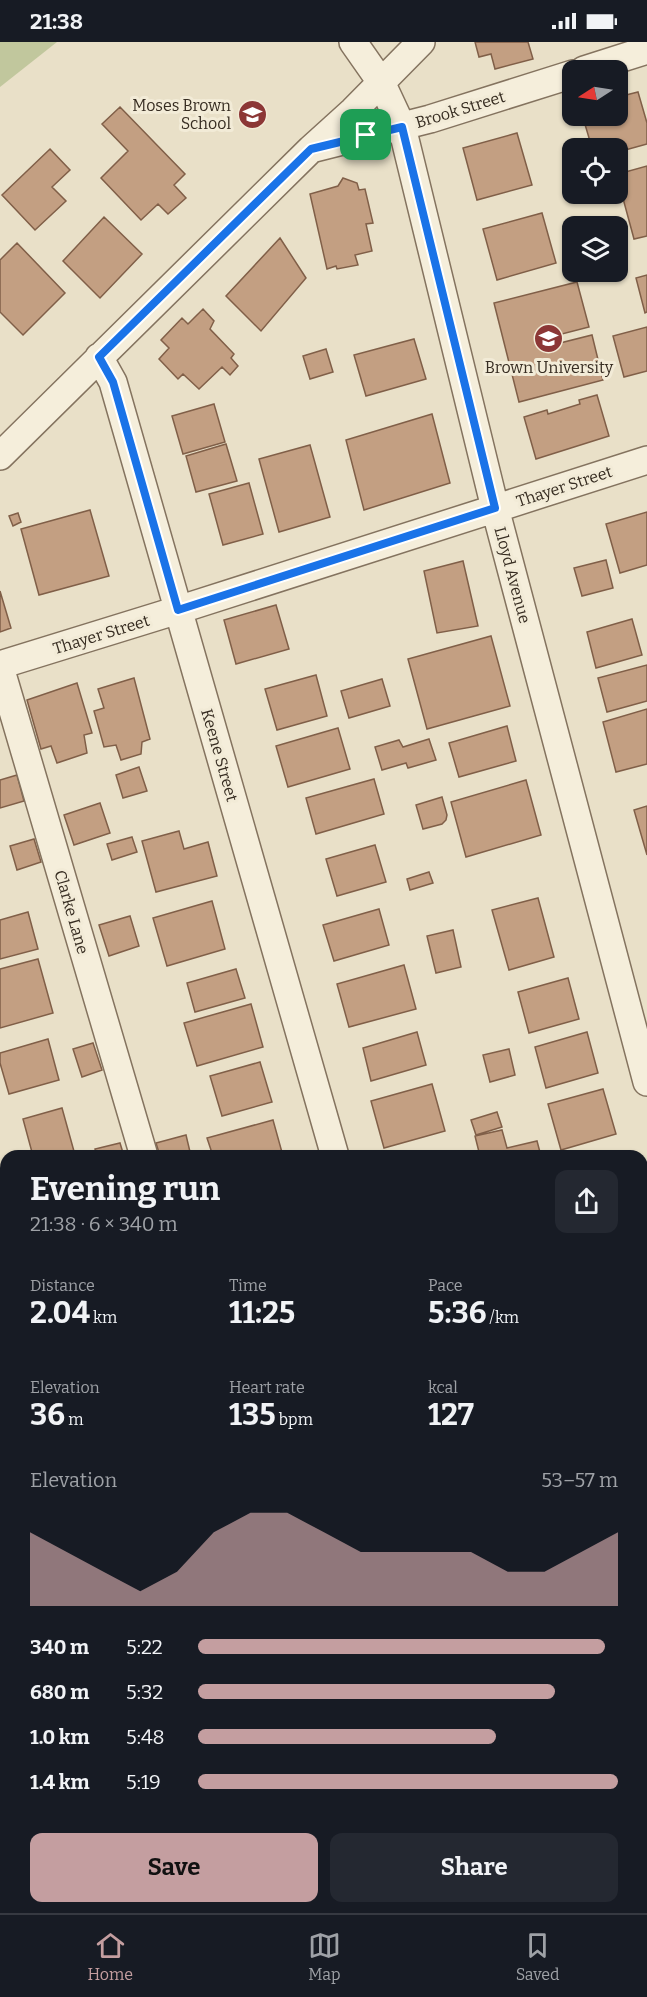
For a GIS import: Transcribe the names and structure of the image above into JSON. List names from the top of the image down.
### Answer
{
  "streets": {
    "street": [
      "Brook Street",
      "Thayer Street",
      "Lloyd Avenue",
      "Keene Street",
      "Clarke Lane"
    ]
  },
  "crossings": [
    ["Brook Street", "Lloyd Avenue"],
    ["Thayer Street", "Lloyd Avenue"],
    ["Thayer Street", "Keene Street"],
    ["Thayer Street", "Clarke Lane"]
  ],
  "places": {
    "school or university": ["Moses Brown School", "Brown University"]
  },
  "north": "left",
  "page": {
    "status": "21:38",
    "heading": ["Evening run", "21:38 · 6 × 340 m"],
    "stats": [
      ["Distance", "2.04 km"],
      ["Time", "11:25"],
      ["Pace", "5:36 /km"],
      ["Elevation", "36 m"],
      ["Heart rate", "135 bpm"],
      ["kcal", "127"]
    ],
    "chart": ["Elevation", "53–57 m"],
    "list": [
      {
        "name": "340 m",
        "note": "5:22"
      },
      {
        "name": "680 m",
        "note": "5:32"
      },
      {
        "name": "1.0 km",
        "note": "5:48"
      },
      {
        "name": "1.4 km",
        "note": "5:19"
      }
    ],
    "buttons": ["Save", "Share"],
    "tabs": ["Home", "Map", "Saved"]
  }
}
